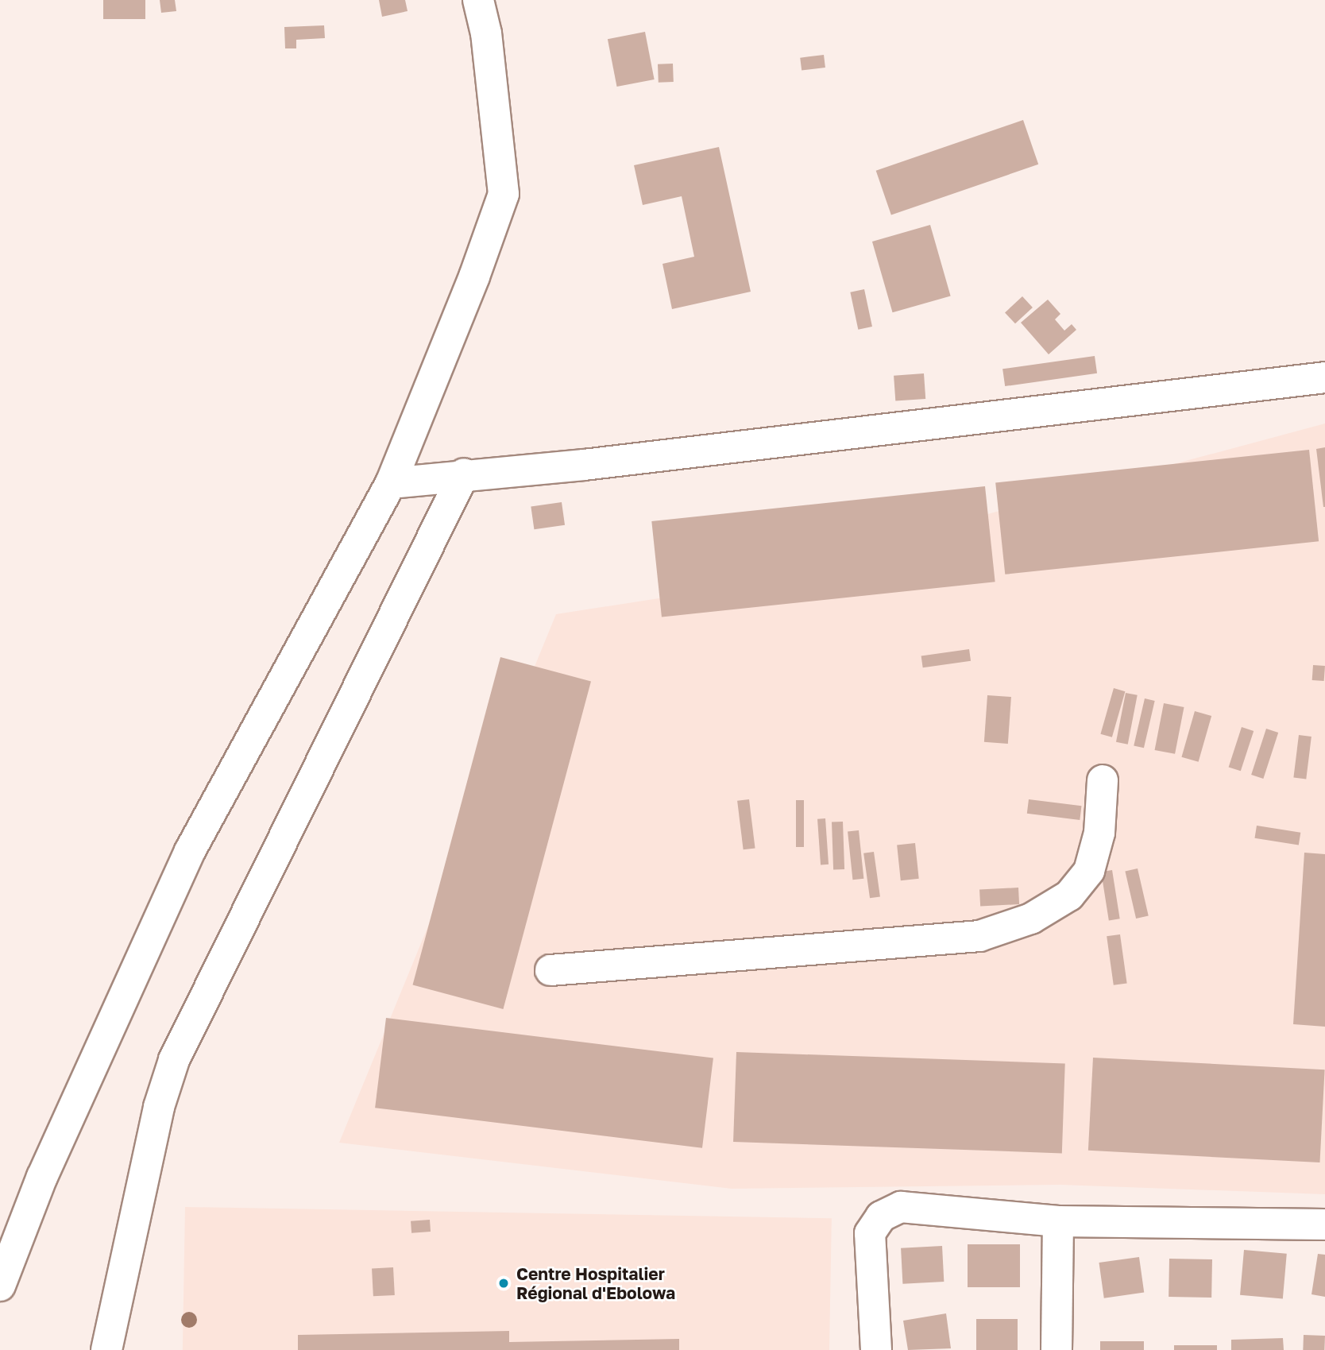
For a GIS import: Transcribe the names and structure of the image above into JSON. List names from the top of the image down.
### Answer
{
  "places": ["Centre Hospitalier Régional d'Ebolowa"]
}
